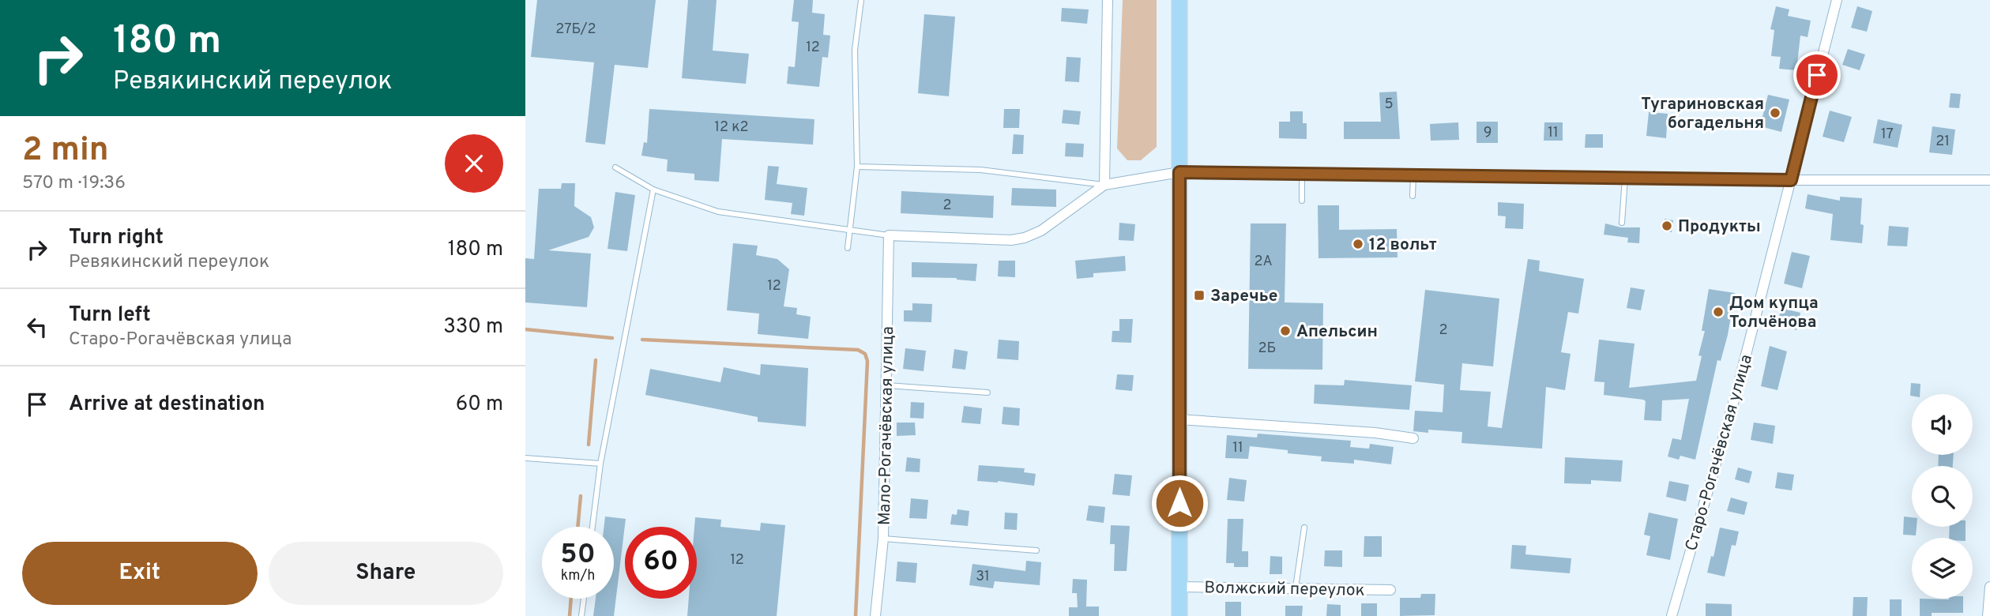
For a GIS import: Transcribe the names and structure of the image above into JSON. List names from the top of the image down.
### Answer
{
  "streets": {
    "street": ["Мало-Рогачёвская улица", "Старо-Рогачёвская улица", "Волжский переулок"]
  },
  "places": {
    "other": [
      "Тугариновская богадельня",
      "Продукты",
      "12 вольт",
      "Дом купца Толчёнова",
      "Апельсин"
    ],
    "transit": ["Заречье"]
  },
  "house_numbers": [
    "27Б/2",
    "12",
    "5",
    "12 к2",
    "9",
    "11",
    "17",
    "21",
    "2",
    "2А",
    "12",
    "2",
    "2Б",
    "11",
    "12",
    "31"
  ],
  "page": {
    "turn": ["180 m", "Ревякинский переулок"],
    "heading": ["2 min", "570 m · 19:36"],
    "list": [
      {
        "name": "Turn right",
        "note": "Ревякинский переулок",
        "value": "180 m"
      },
      {
        "name": "Turn left",
        "note": "Старо-Рогачёвская улица",
        "value": "330 m"
      },
      {
        "name": "Arrive at destination",
        "value": "60 m"
      }
    ],
    "speed": "50 km/h",
    "limit": "60",
    "buttons": ["Exit", "Share"]
  }
}
